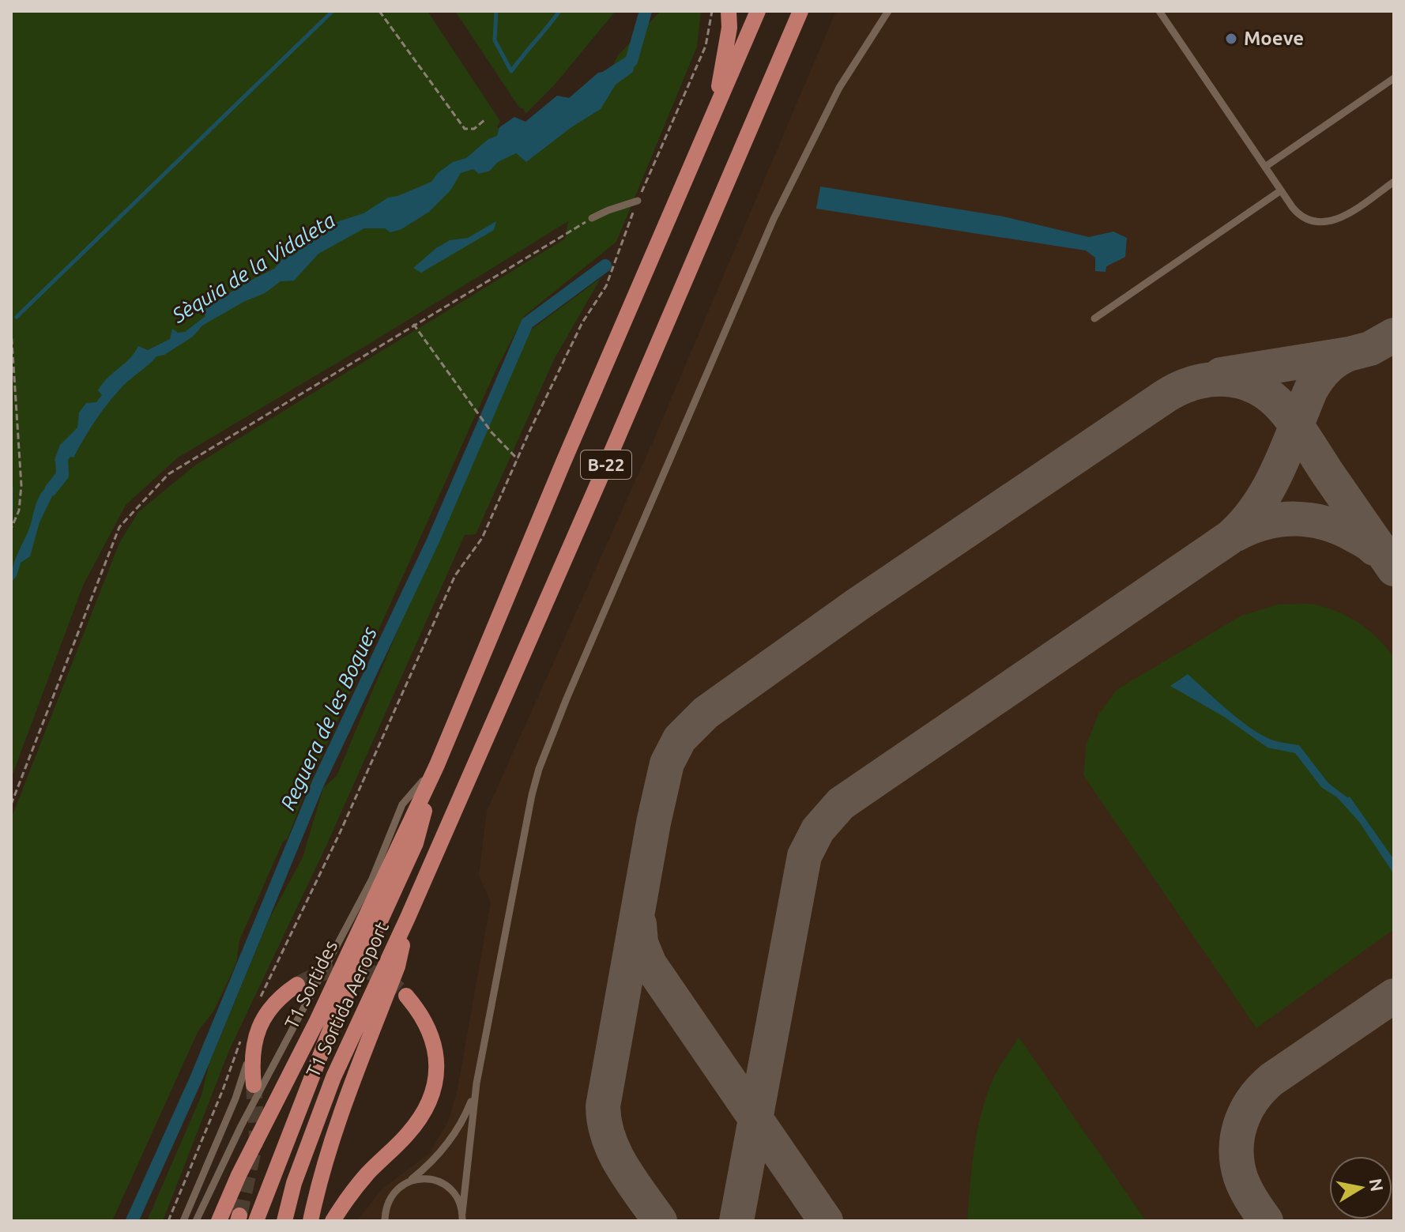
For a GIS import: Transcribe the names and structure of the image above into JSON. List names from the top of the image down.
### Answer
{
  "streets": {
    "main road": ["B-22", "T1 Sortides", "T1 Sortida Aeroport"]
  },
  "crossings": [
    ["B-22", "T1 Sortides"],
    ["B-22", "T1 Sortida Aeroport"]
  ],
  "water": ["Sèquia de la Vidaleta", "Reguera de les Bogues"],
  "places": ["Moeve"],
  "north": "right"
}
